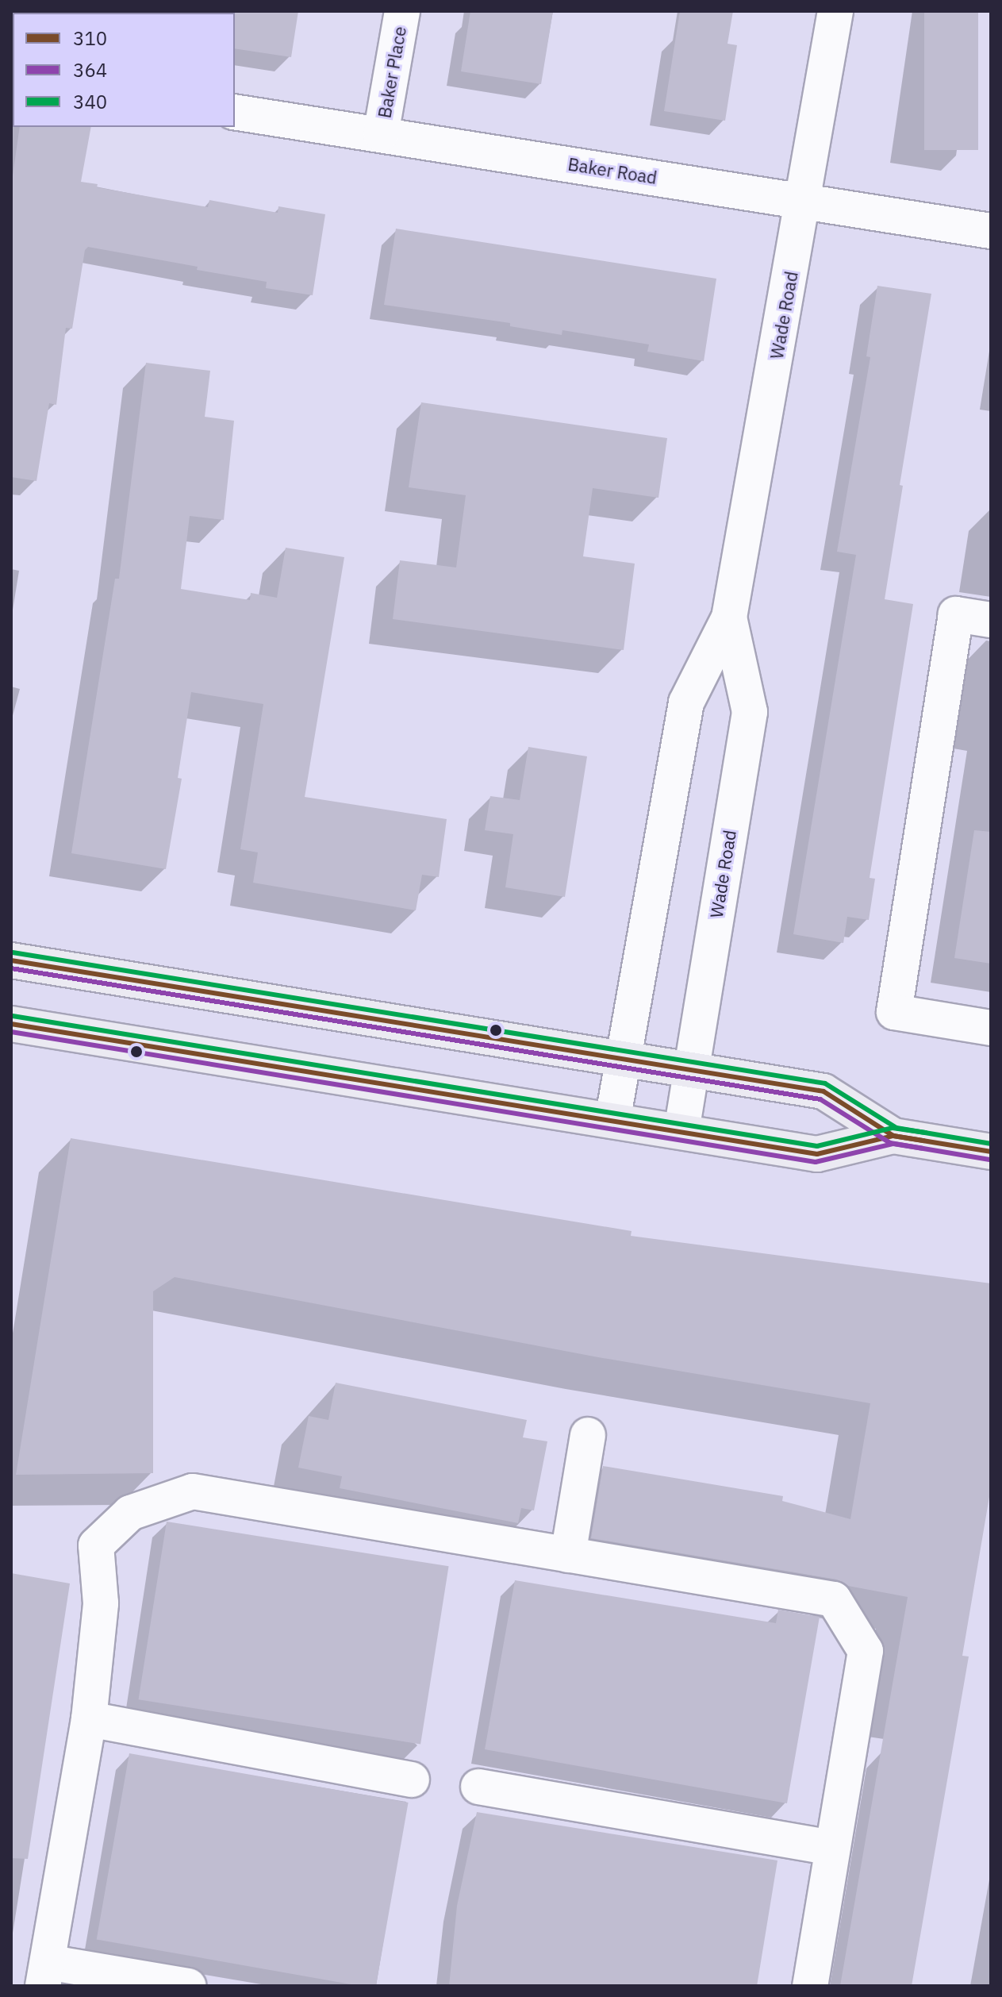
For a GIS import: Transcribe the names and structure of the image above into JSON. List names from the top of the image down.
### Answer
{
  "streets": {
    "street": ["Baker Place", "Baker Road", "Wade Road"]
  },
  "crossings": [
    ["Baker Place", "Baker Road"],
    ["Baker Road", "Wade Road"]
  ],
  "lines": ["transit line 340", "transit line 310", "transit line 364"],
  "legend": ["310", "364", "340"]
}
